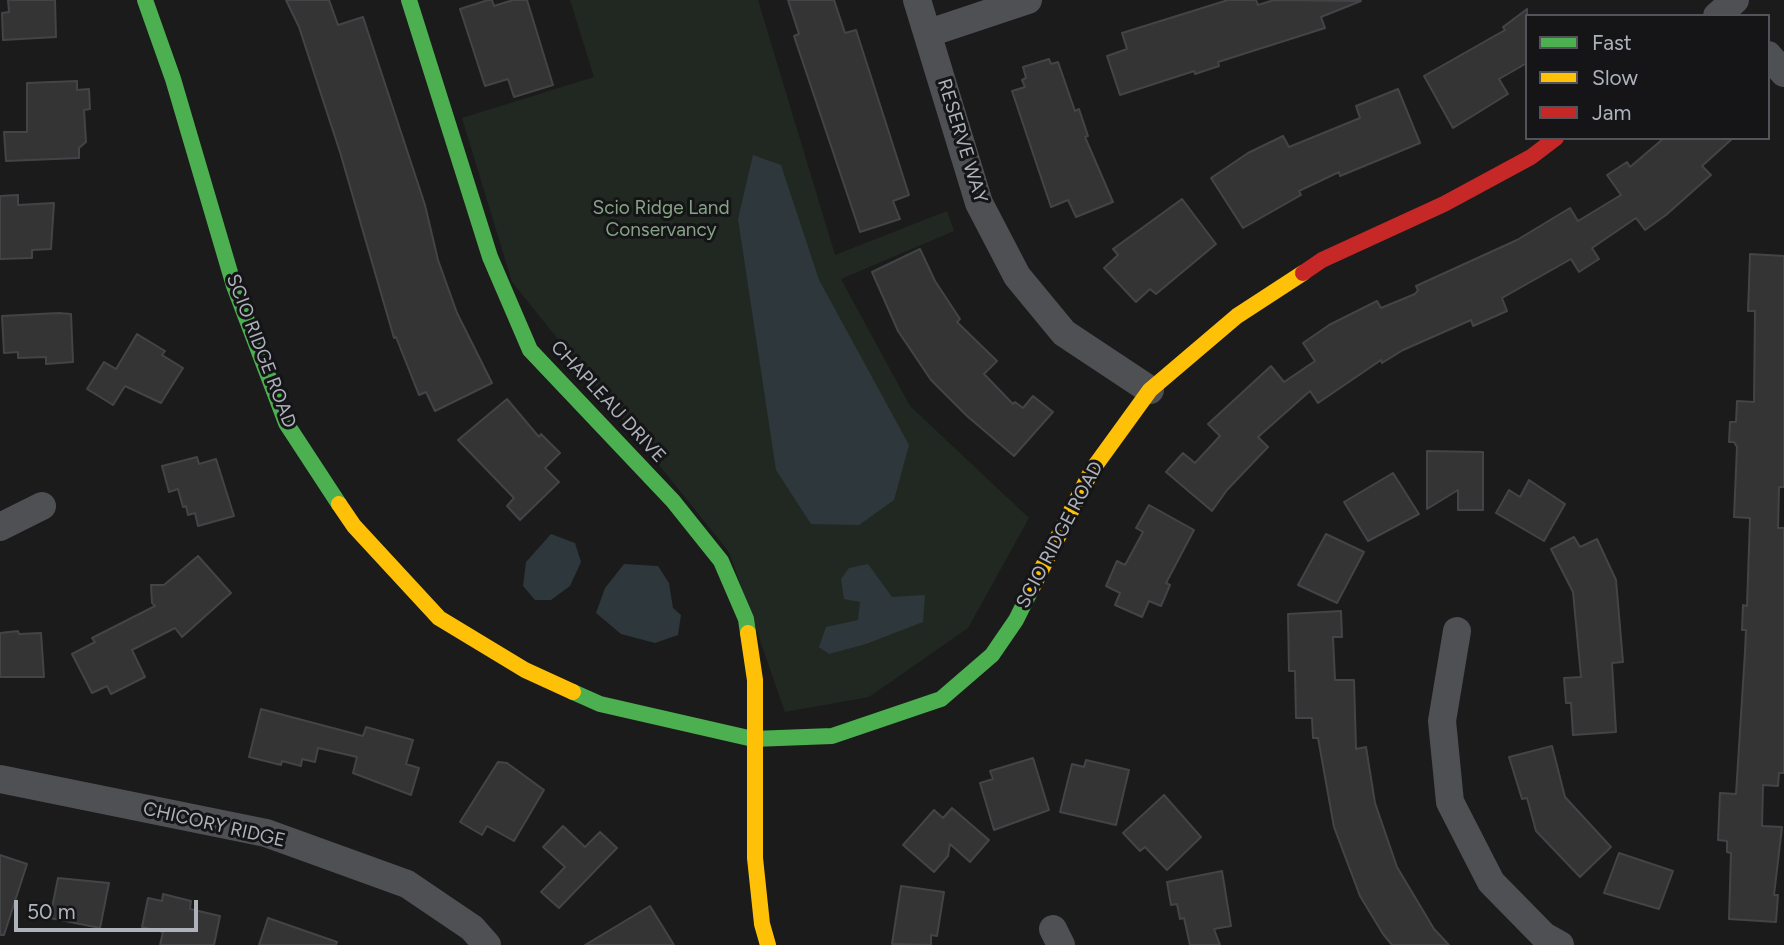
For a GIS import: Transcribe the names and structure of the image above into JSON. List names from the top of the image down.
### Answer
{
  "streets": {
    "street": [
      "RESERVE WAY",
      "SCIO RIDGE ROAD",
      "CHAPLEAU DRIVE",
      "CHICORY RIDGE"
    ]
  },
  "crossings": [
    ["RESERVE WAY", "SCIO RIDGE ROAD"],
    ["SCIO RIDGE ROAD", "CHAPLEAU DRIVE"]
  ],
  "parks": ["Scio Ridge Land Conservancy"],
  "legend": ["Fast", "Slow", "Jam"],
  "scale_bar": "50 m"
}
